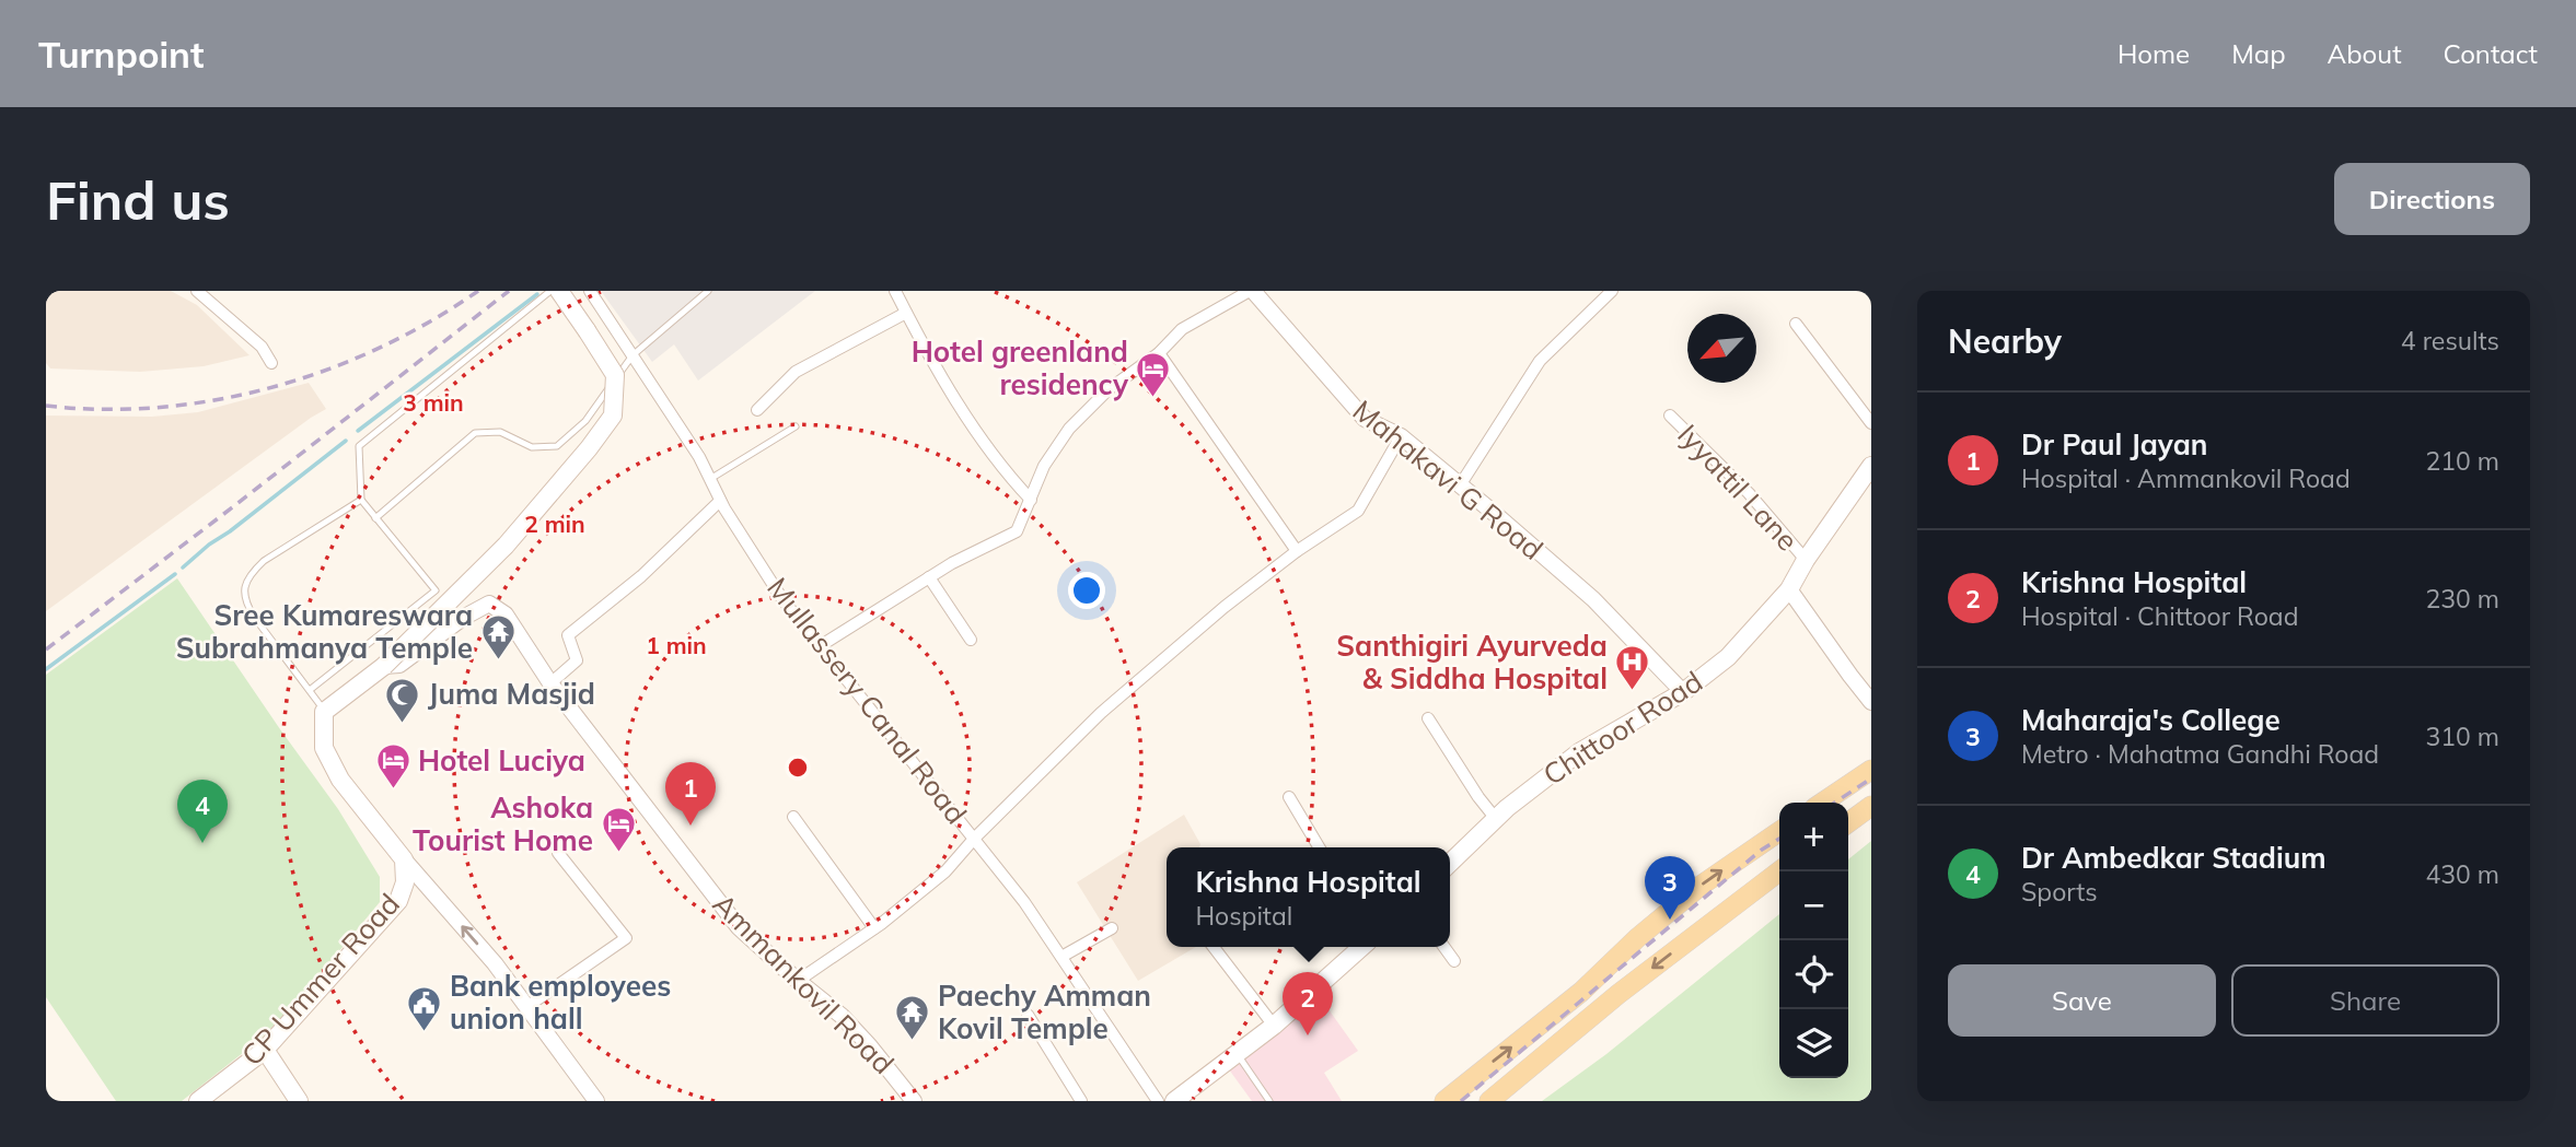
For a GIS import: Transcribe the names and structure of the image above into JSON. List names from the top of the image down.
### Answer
{
  "streets": {
    "main road": ["Chittoor Road", "CP Ummer Road"],
    "street": [
      "Mahakavi G Road",
      "Iyyattil Lane",
      "Mullassery Canal Road",
      "Ammankovil Road"
    ]
  },
  "crossings": [
    ["Mahakavi G Road", "Chittoor Road"],
    ["Iyyattil Lane", "Chittoor Road"]
  ],
  "places": {
    "hotel": ["Hotel greenland residency", "Hotel Luciya", "Ashoka Tourist Home"],
    "temple": ["Sree Kumareswara Subrahmanya Temple", "Paechy Amman Kovil Temple"],
    "hospital": ["Santhigiri Ayurveda & Siddha Hospital"],
    "mosque": ["Juma Masjid"],
    "public building": ["Bank employees union hall"]
  },
  "north": "bottom left",
  "page": {
    "header": "Turnpoint",
    "nav": [
      "Home",
      "Map",
      "About",
      "Contact"
    ],
    "buttons": [
      "Directions",
      ["Save", "Share"]
    ],
    "title": "Find us",
    "heading": ["Nearby", "4 results"],
    "list": [
      {
        "mark": "1",
        "name": "Dr Paul Jayan",
        "note": "Hospital · Ammankovil Road",
        "value": "210 m"
      },
      {
        "mark": "2",
        "name": "Krishna Hospital",
        "note": "Hospital · Chittoor Road",
        "value": "230 m"
      },
      {
        "mark": "3",
        "name": "Maharaja's College",
        "note": "Metro · Mahatma Gandhi Road",
        "value": "310 m"
      },
      {
        "mark": "4",
        "name": "Dr Ambedkar Stadium",
        "note": "Sports",
        "value": "430 m"
      }
    ],
    "pins": [
      "1",
      "4",
      "3",
      "2"
    ],
    "map_buttons": ["+", "−"],
    "popup": ["Krishna Hospital", "Hospital"]
  },
  "rings": ["3 min", "2 min", "1 min"]
}
